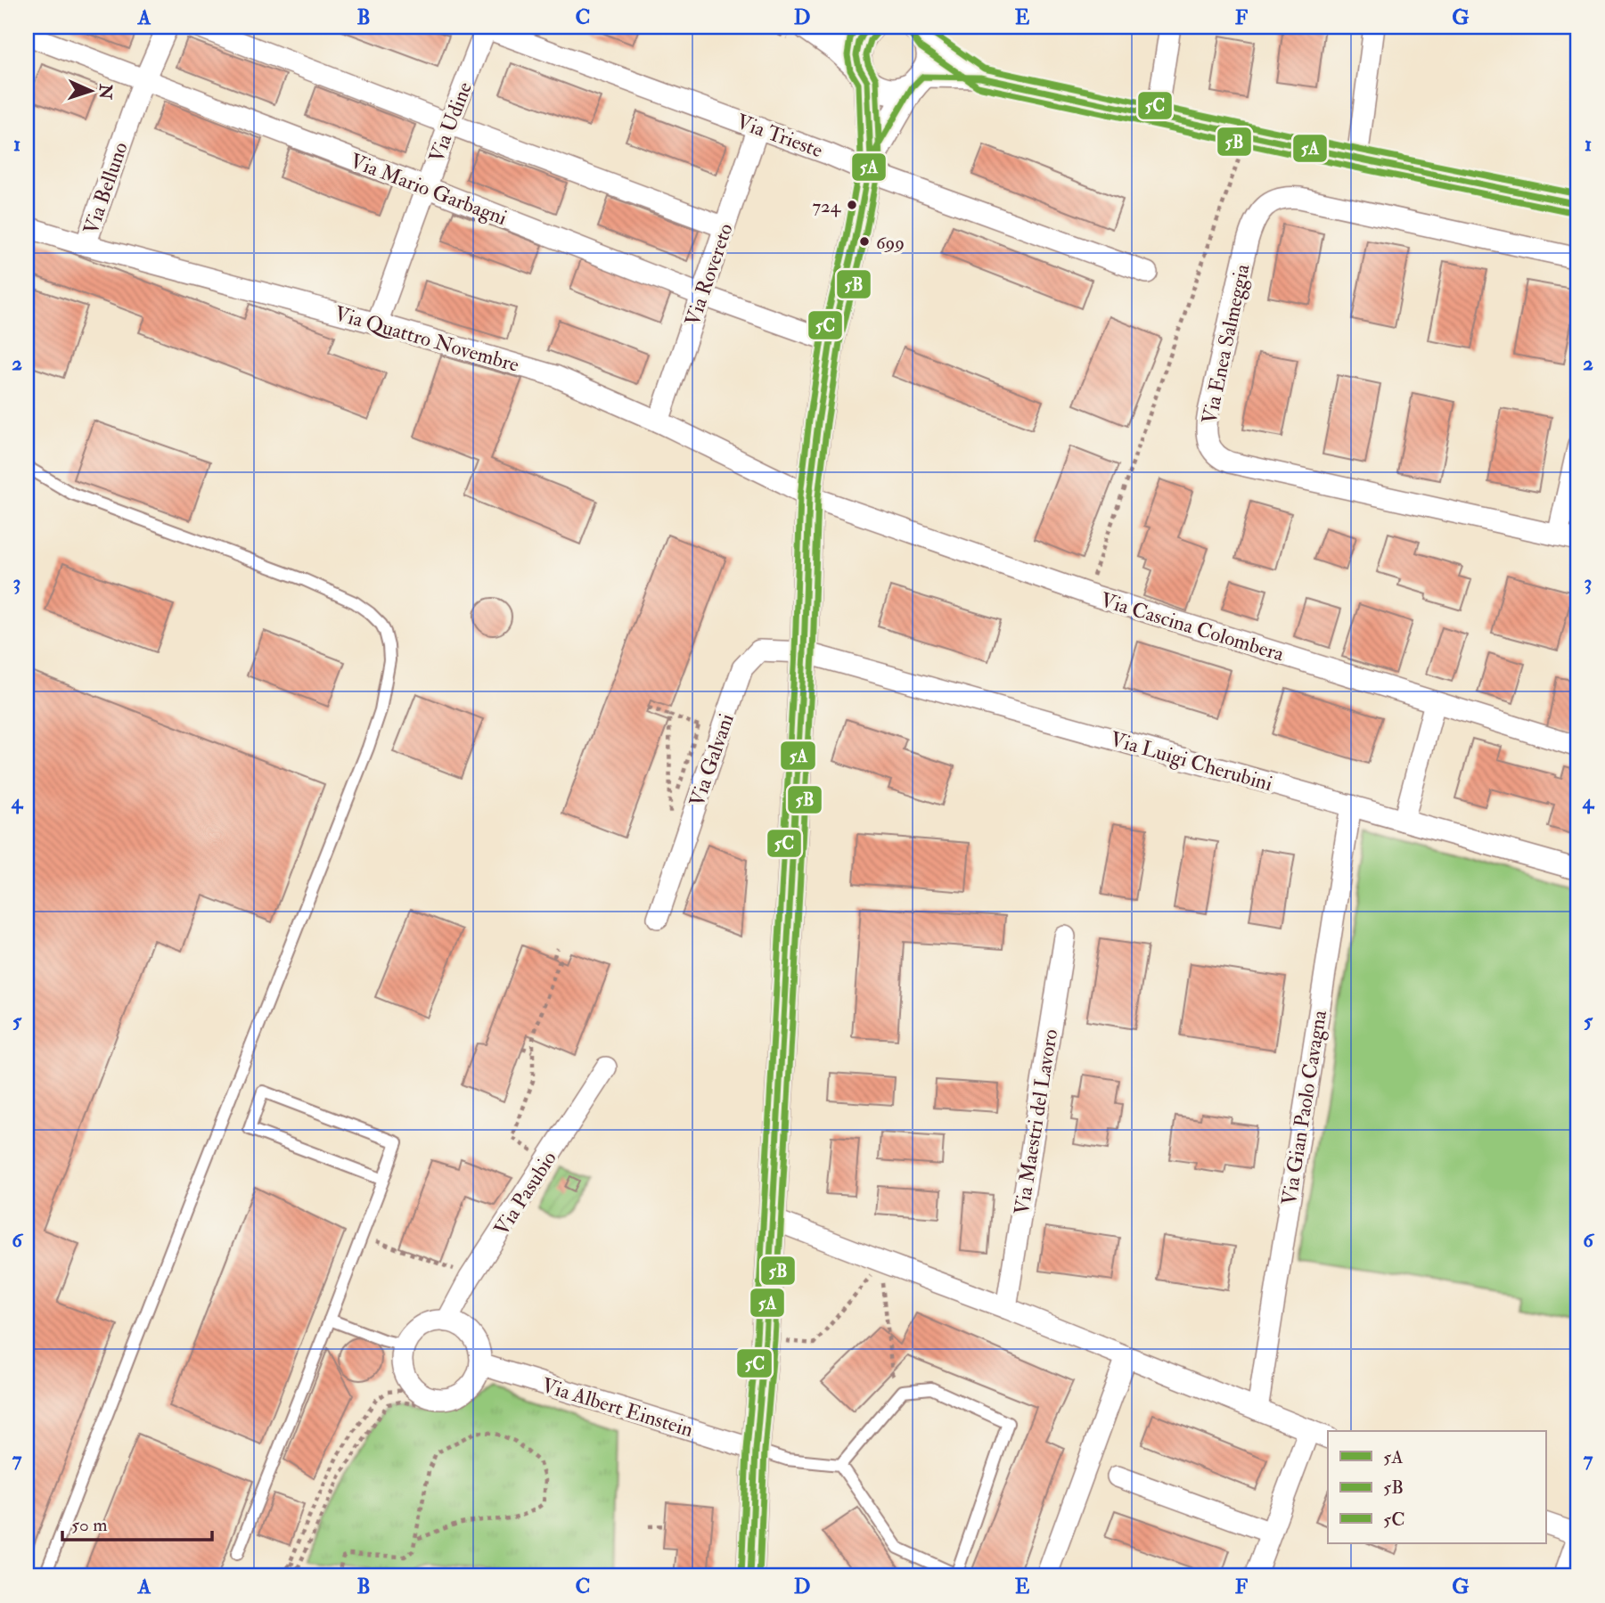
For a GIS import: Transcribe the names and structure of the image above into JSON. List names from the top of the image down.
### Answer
{
  "streets": {
    "street": [
      "Via Udine",
      "Via Trieste",
      "Via Belluno",
      "Via Mario Garbagni",
      "Via Rovereto",
      "Via Quattro Novembre",
      "Via Enea Salmeggia",
      "Via Cascina Colombera",
      "Via Galvani",
      "Via Luigi Cherubini",
      "Via Gian Paolo Cavagna",
      "Via Maestri del Lavoro",
      "Via Pasubio",
      "Via Albert Einstein"
    ]
  },
  "crossings": [
    ["Via Udine", "Via Trieste"],
    ["Via Udine", "Via Mario Garbagni"],
    ["Via Udine", "Via Quattro Novembre"],
    ["Via Trieste", "Via Rovereto"],
    ["Via Belluno", "Via Mario Garbagni"],
    ["Via Belluno", "Via Quattro Novembre"],
    ["Via Mario Garbagni", "Via Rovereto"],
    ["Via Rovereto", "Via Quattro Novembre"],
    ["Via Quattro Novembre", "Via Cascina Colombera"],
    ["Via Galvani", "Via Luigi Cherubini"],
    ["Via Luigi Cherubini", "Via Gian Paolo Cavagna"],
    ["Via Pasubio", "Via Albert Einstein"]
  ],
  "places": ["724", "699"],
  "lines": ["transit line 5A", "transit line 5C", "transit line 5B"],
  "legend": ["5A", "5B", "5C"],
  "scale_bar": "50 m",
  "north": "right",
  "grid": {
    "columns": [
      "A",
      "B",
      "C",
      "D",
      "E",
      "F",
      "G"
    ],
    "rows": [
      "1",
      "2",
      "3",
      "4",
      "5",
      "6",
      "7"
    ]
  }
}
